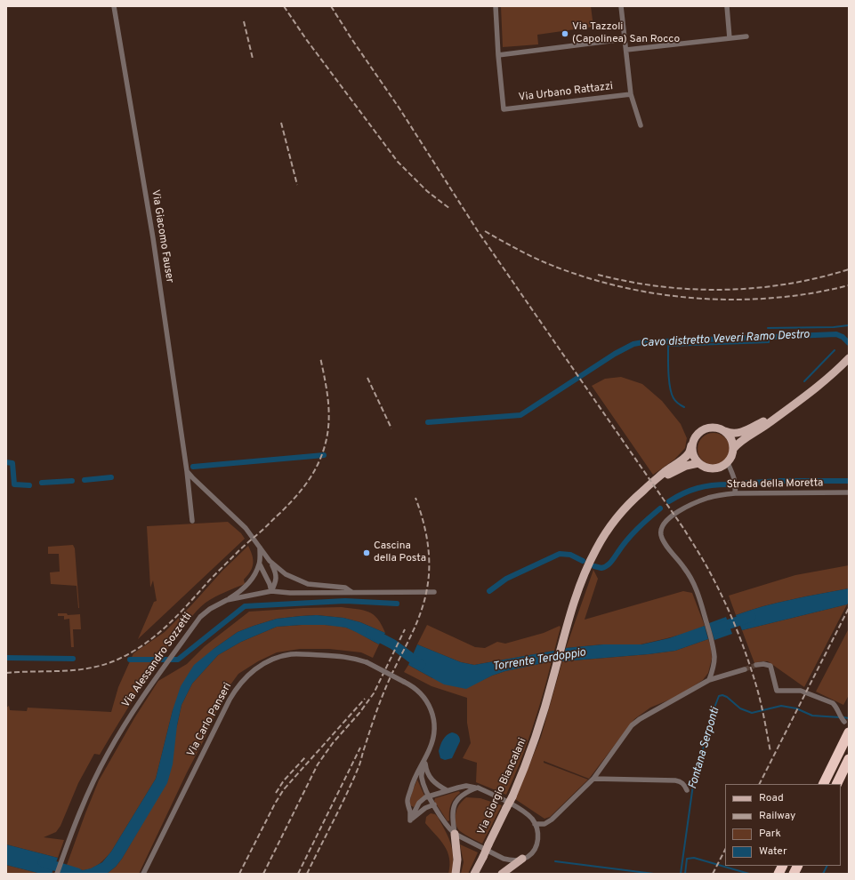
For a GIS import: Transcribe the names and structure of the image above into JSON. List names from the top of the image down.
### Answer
{
  "streets": {
    "main road": ["Via Giorgio Biancalani"],
    "street": [
      "Via Urbano Rattazzi",
      "Via Giacomo Fauser",
      "Strada della Moretta",
      "Via Alessandro Sozzetti",
      "Via Carlo Panseri"
    ]
  },
  "water": ["Cavo distretto Veveri Ramo Destro", "Torrente Terdoppio", "Fontana Serponti"],
  "places": ["Via Tazzoli (Capolinea) San Rocco", "Cascina della Posta"],
  "legend": [
    "Road",
    "Railway",
    "Park",
    "Water"
  ]
}
